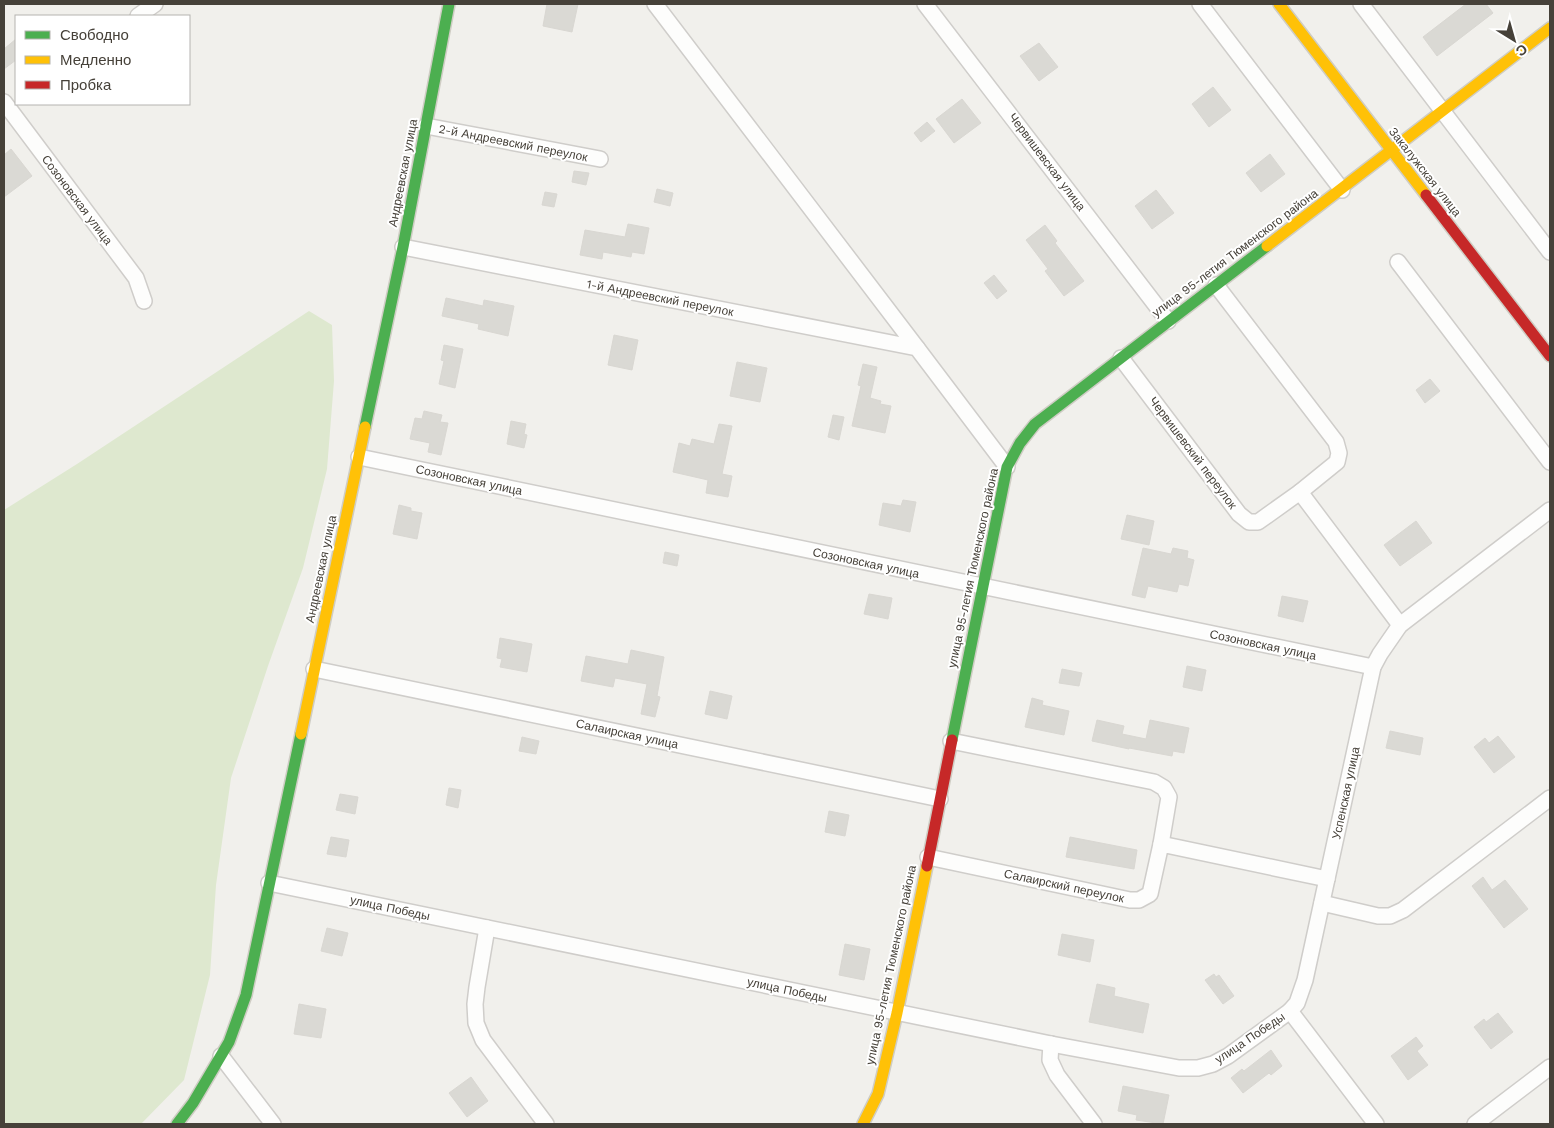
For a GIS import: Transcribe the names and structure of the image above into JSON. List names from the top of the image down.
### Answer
{
  "streets": {
    "street": [
      "2-й Андреевский переулок",
      "Червишевская улица",
      "Закалужская улица",
      "Андреевская улица",
      "Созоновская улица",
      "улица 95-летия Тюменского района",
      "1-й Андреевский переулок",
      "Червишевский переулок",
      "Салаирская улица",
      "Успенская улица",
      "Салаирский переулок",
      "улица Победы"
    ]
  },
  "crossings": [
    ["2-й Андреевский переулок", "Андреевская улица"],
    ["Червишевская улица", "улица 95-летия Тюменского района"],
    ["Закалужская улица", "улица 95-летия Тюменского района"],
    ["Андреевская улица", "Созоновская улица"],
    ["Андреевская улица", "1-й Андреевский переулок"],
    ["Андреевская улица", "Салаирская улица"],
    ["Андреевская улица", "улица Победы"],
    ["Созоновская улица", "улица 95-летия Тюменского района"],
    ["Созоновская улица", "Успенская улица"],
    ["улица 95-летия Тюменского района", "Червишевский переулок"],
    ["улица 95-летия Тюменского района", "Салаирская улица"],
    ["улица 95-летия Тюменского района", "Салаирский переулок"],
    ["улица 95-летия Тюменского района", "улица Победы"],
    ["Успенская улица", "улица Победы"]
  ],
  "legend": ["Свободно", "Медленно", "Пробка"],
  "north": "bottom right"
}
